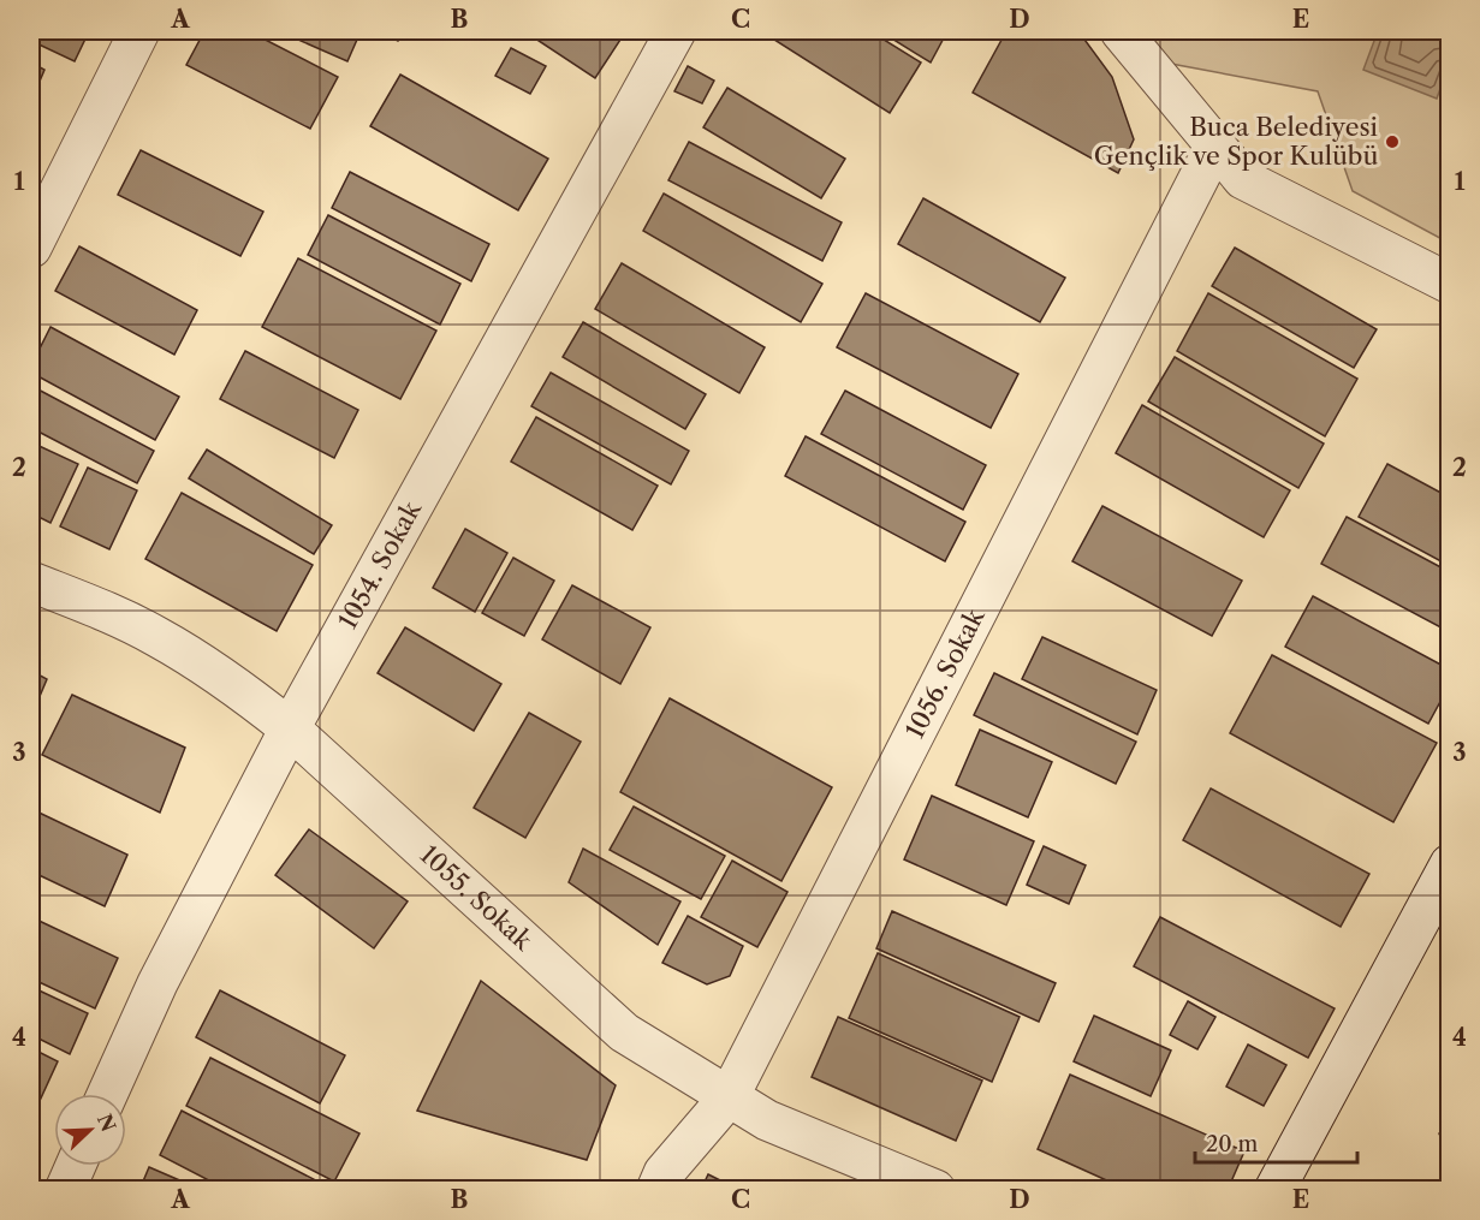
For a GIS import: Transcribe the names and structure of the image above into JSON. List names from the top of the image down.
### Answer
{
  "streets": {
    "street": ["1054. Sokak", "1056. Sokak", "1055. Sokak"]
  },
  "crossings": [
    ["1054. Sokak", "1055. Sokak"],
    ["1056. Sokak", "1055. Sokak"]
  ],
  "places": ["Buca Belediyesi Gençlik ve Spor Kulübü"],
  "scale_bar": "20 m",
  "north": "top right",
  "grid": {
    "columns": [
      "A",
      "B",
      "C",
      "D",
      "E"
    ],
    "rows": [
      "1",
      "2",
      "3",
      "4"
    ]
  }
}
